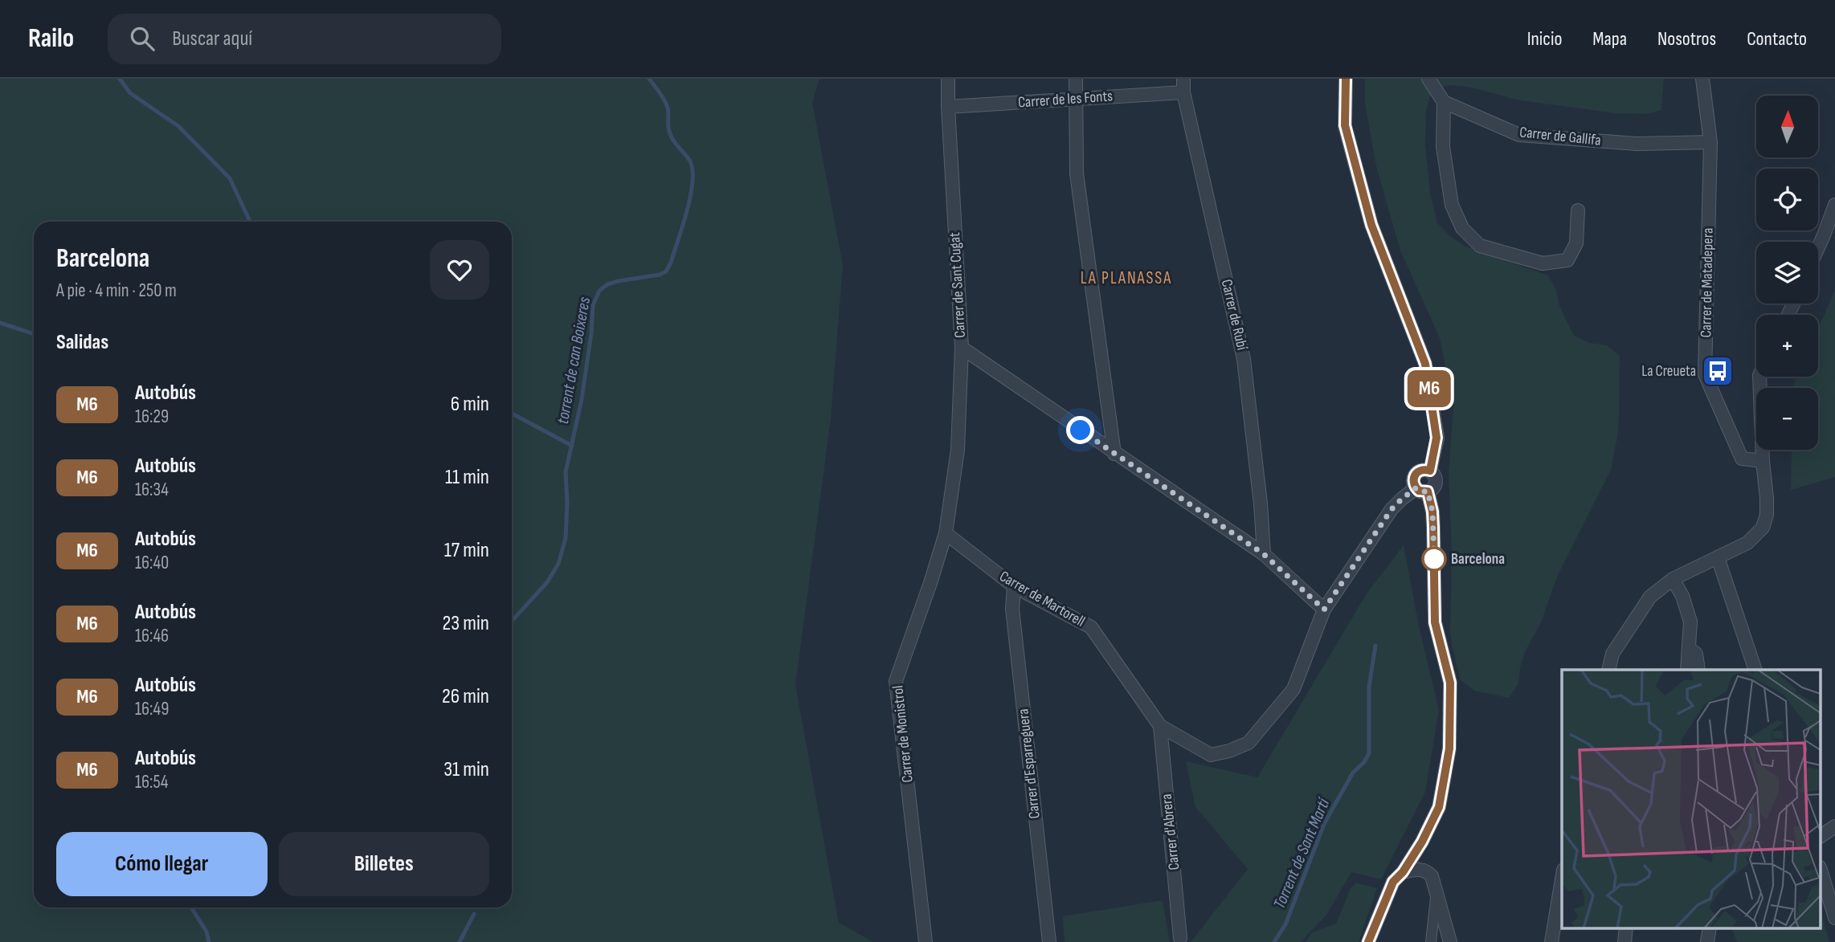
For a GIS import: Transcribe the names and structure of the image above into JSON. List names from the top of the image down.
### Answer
{
  "streets": {
    "street": [
      "Carrer de les Fonts",
      "Carrer de Gallifa",
      "Carrer de Matadepera",
      "Carrer de Sant Cugat",
      "Carrer de Rubí",
      "Carrer de Martorell",
      "Carrer de Monistrol",
      "Carrer d'Esparreguera",
      "Carrer d'Abrera"
    ]
  },
  "crossings": [
    ["Carrer de les Fonts", "Carrer de Sant Cugat"],
    ["Carrer de les Fonts", "Carrer de Rubí"],
    ["Carrer de Gallifa", "Carrer de Matadepera"],
    ["Carrer de Sant Cugat", "Carrer de Rubí"],
    ["Carrer de Sant Cugat", "Carrer de Martorell"],
    ["Carrer de Martorell", "Carrer de Monistrol"],
    ["Carrer de Martorell", "Carrer d'Esparreguera"],
    ["Carrer de Martorell", "Carrer d'Abrera"]
  ],
  "districts": ["LA PLANASSA"],
  "water": ["torrent de can Boixeres", "Torrent de Sant Martí"],
  "places": {
    "bus stop": ["La Creueta"],
    "other": ["Barcelona"]
  },
  "lines": ["bus line M6"],
  "north": "top",
  "page": {
    "header": "Railo",
    "search": "Buscar aquí",
    "nav": [
      "Inicio",
      "Mapa",
      "Nosotros",
      "Contacto"
    ],
    "on_map": "M6",
    "map_buttons": ["+", "−"],
    "heading": [
      ["Barcelona", "A pie · 4 min · 250 m"],
      "Salidas"
    ],
    "list": [
      {
        "mark": "M6",
        "name": "Autobús",
        "note": "16:29",
        "value": "6 min"
      },
      {
        "mark": "M6",
        "name": "Autobús",
        "note": "16:34",
        "value": "11 min"
      },
      {
        "mark": "M6",
        "name": "Autobús",
        "note": "16:40",
        "value": "17 min"
      },
      {
        "mark": "M6",
        "name": "Autobús",
        "note": "16:46",
        "value": "23 min"
      },
      {
        "mark": "M6",
        "name": "Autobús",
        "note": "16:49",
        "value": "26 min"
      },
      {
        "mark": "M6",
        "name": "Autobús",
        "note": "16:54",
        "value": "31 min"
      }
    ],
    "buttons": ["Cómo llegar", "Billetes"]
  }
}
